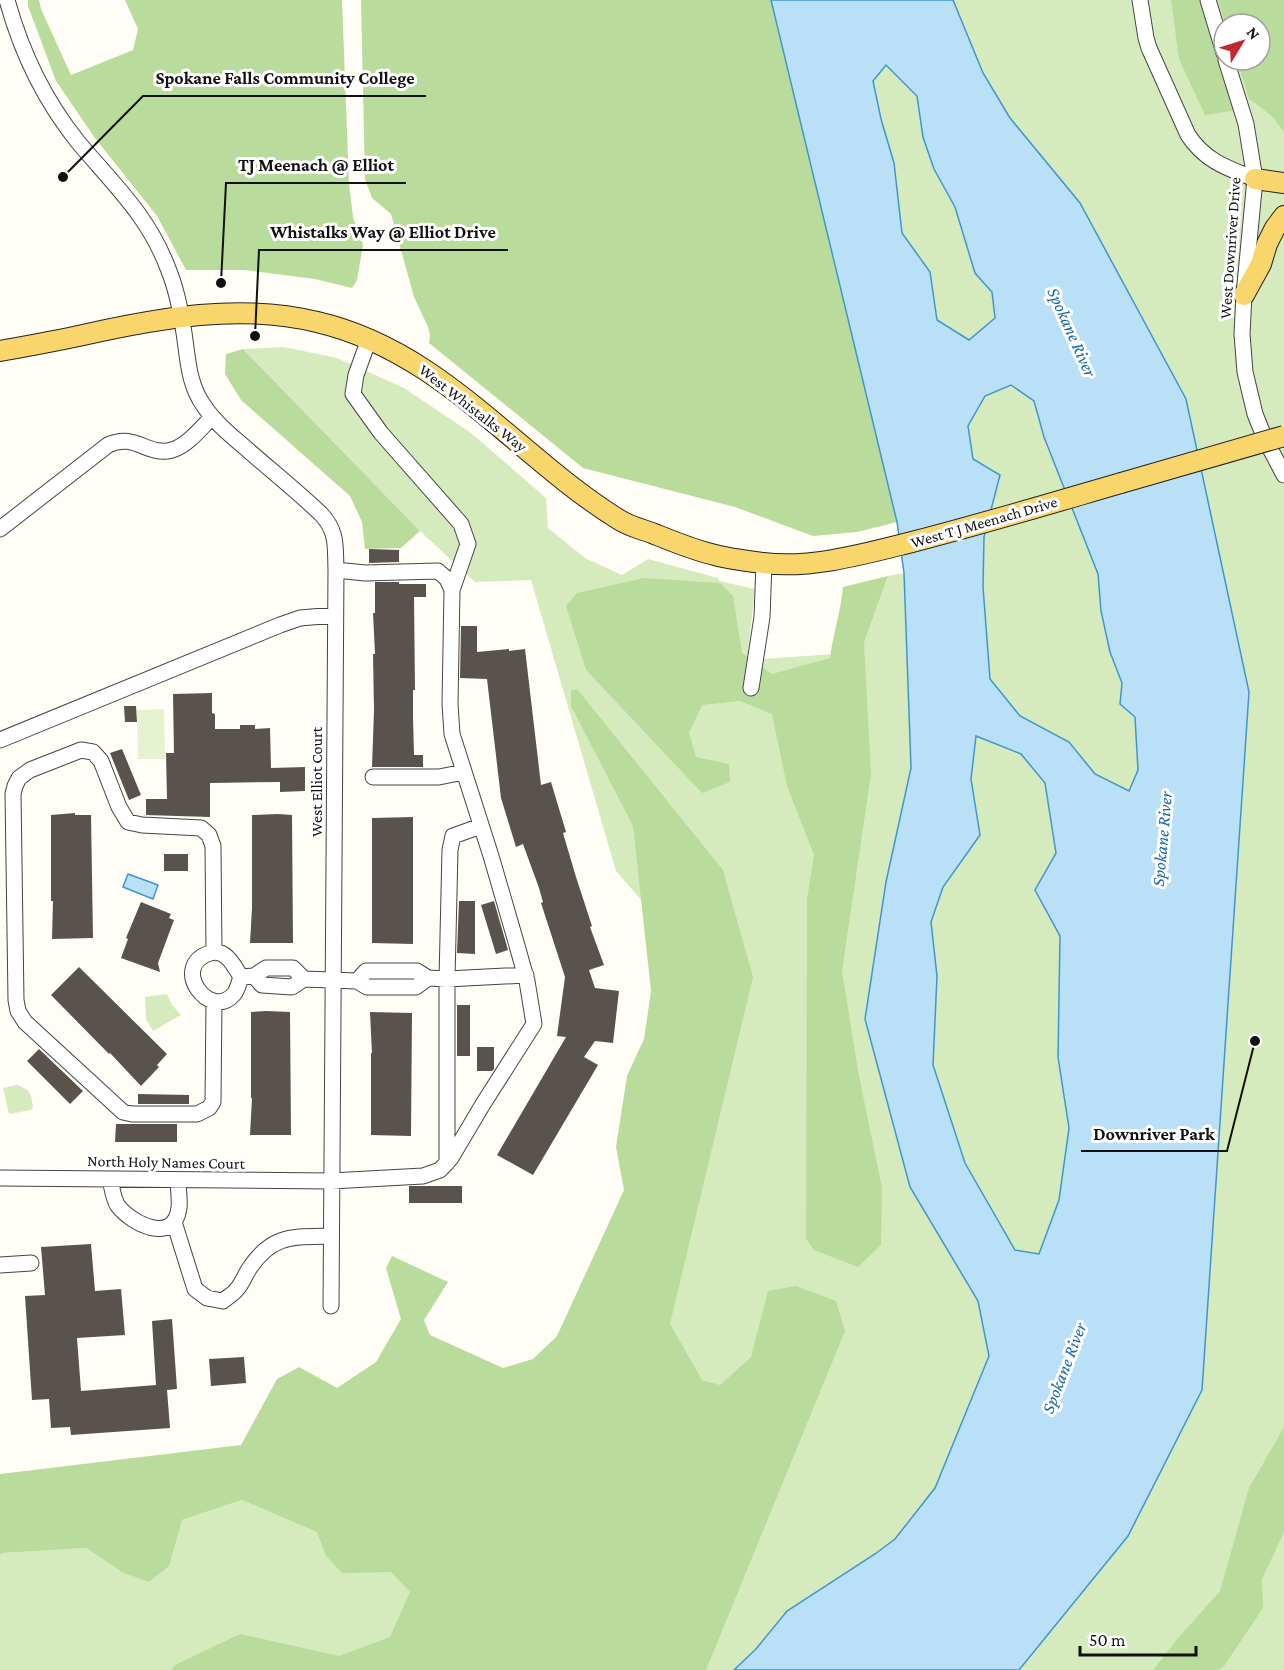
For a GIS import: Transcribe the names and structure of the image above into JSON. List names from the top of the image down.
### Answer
{
  "streets": {
    "main road": ["West Whistalks Way", "West T J Meenach Drive"],
    "street": ["West Downriver Drive", "West Elliot Court", "North Holy Names Court"]
  },
  "crossings": [
    ["West Downriver Drive", "West T J Meenach Drive"],
    ["West Whistalks Way", "West T J Meenach Drive"],
    ["West Whistalks Way", "West Elliot Court"],
    ["West Elliot Court", "North Holy Names Court"]
  ],
  "water": ["Spokane River"],
  "places": [
    "Spokane Falls Community College",
    "TJ Meenach @ Elliot",
    "Whistalks Way @ Elliot Drive",
    "Downriver Park"
  ],
  "scale_bar": "50 m",
  "north": "top right"
}
